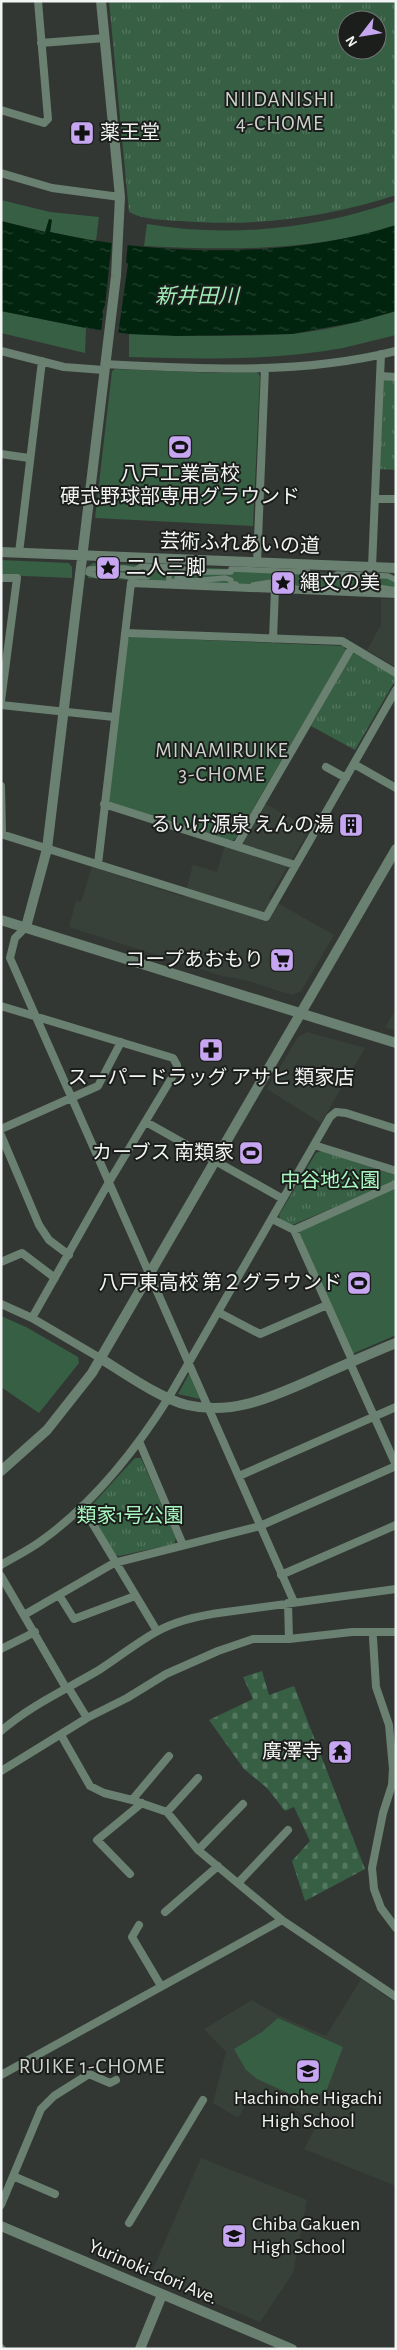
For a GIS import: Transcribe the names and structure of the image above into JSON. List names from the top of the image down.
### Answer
{
  "streets": {
    "street": ["芸術ふれあいの道", "Yurinoki-dori Ave."]
  },
  "districts": ["NIIDANISHI 4-CHOME", "MINAMIRUIKE 3-CHOME", "RUIKE 1-CHOME"],
  "water": ["新井田川"],
  "parks": ["中谷地公園", "類家1号公園"],
  "places": {
    "pharmacy": ["薬王堂", "スーパードラッグ アサヒ 類家店"],
    "sports": ["八戸工業高校 硬式野球部専用グラウンド", "カーブス 南類家", "八戸東高校 第２グラウンド"],
    "place": ["二人三脚", "縄文の美"],
    "building": ["るいけ源泉 えんの湯"],
    "supermarket": ["コープあおもり"],
    "temple": ["廣澤寺"],
    "school or university": ["Hachinohe Higachi High School", "Chiba Gakuen High School"]
  },
  "north": "bottom left"
}
